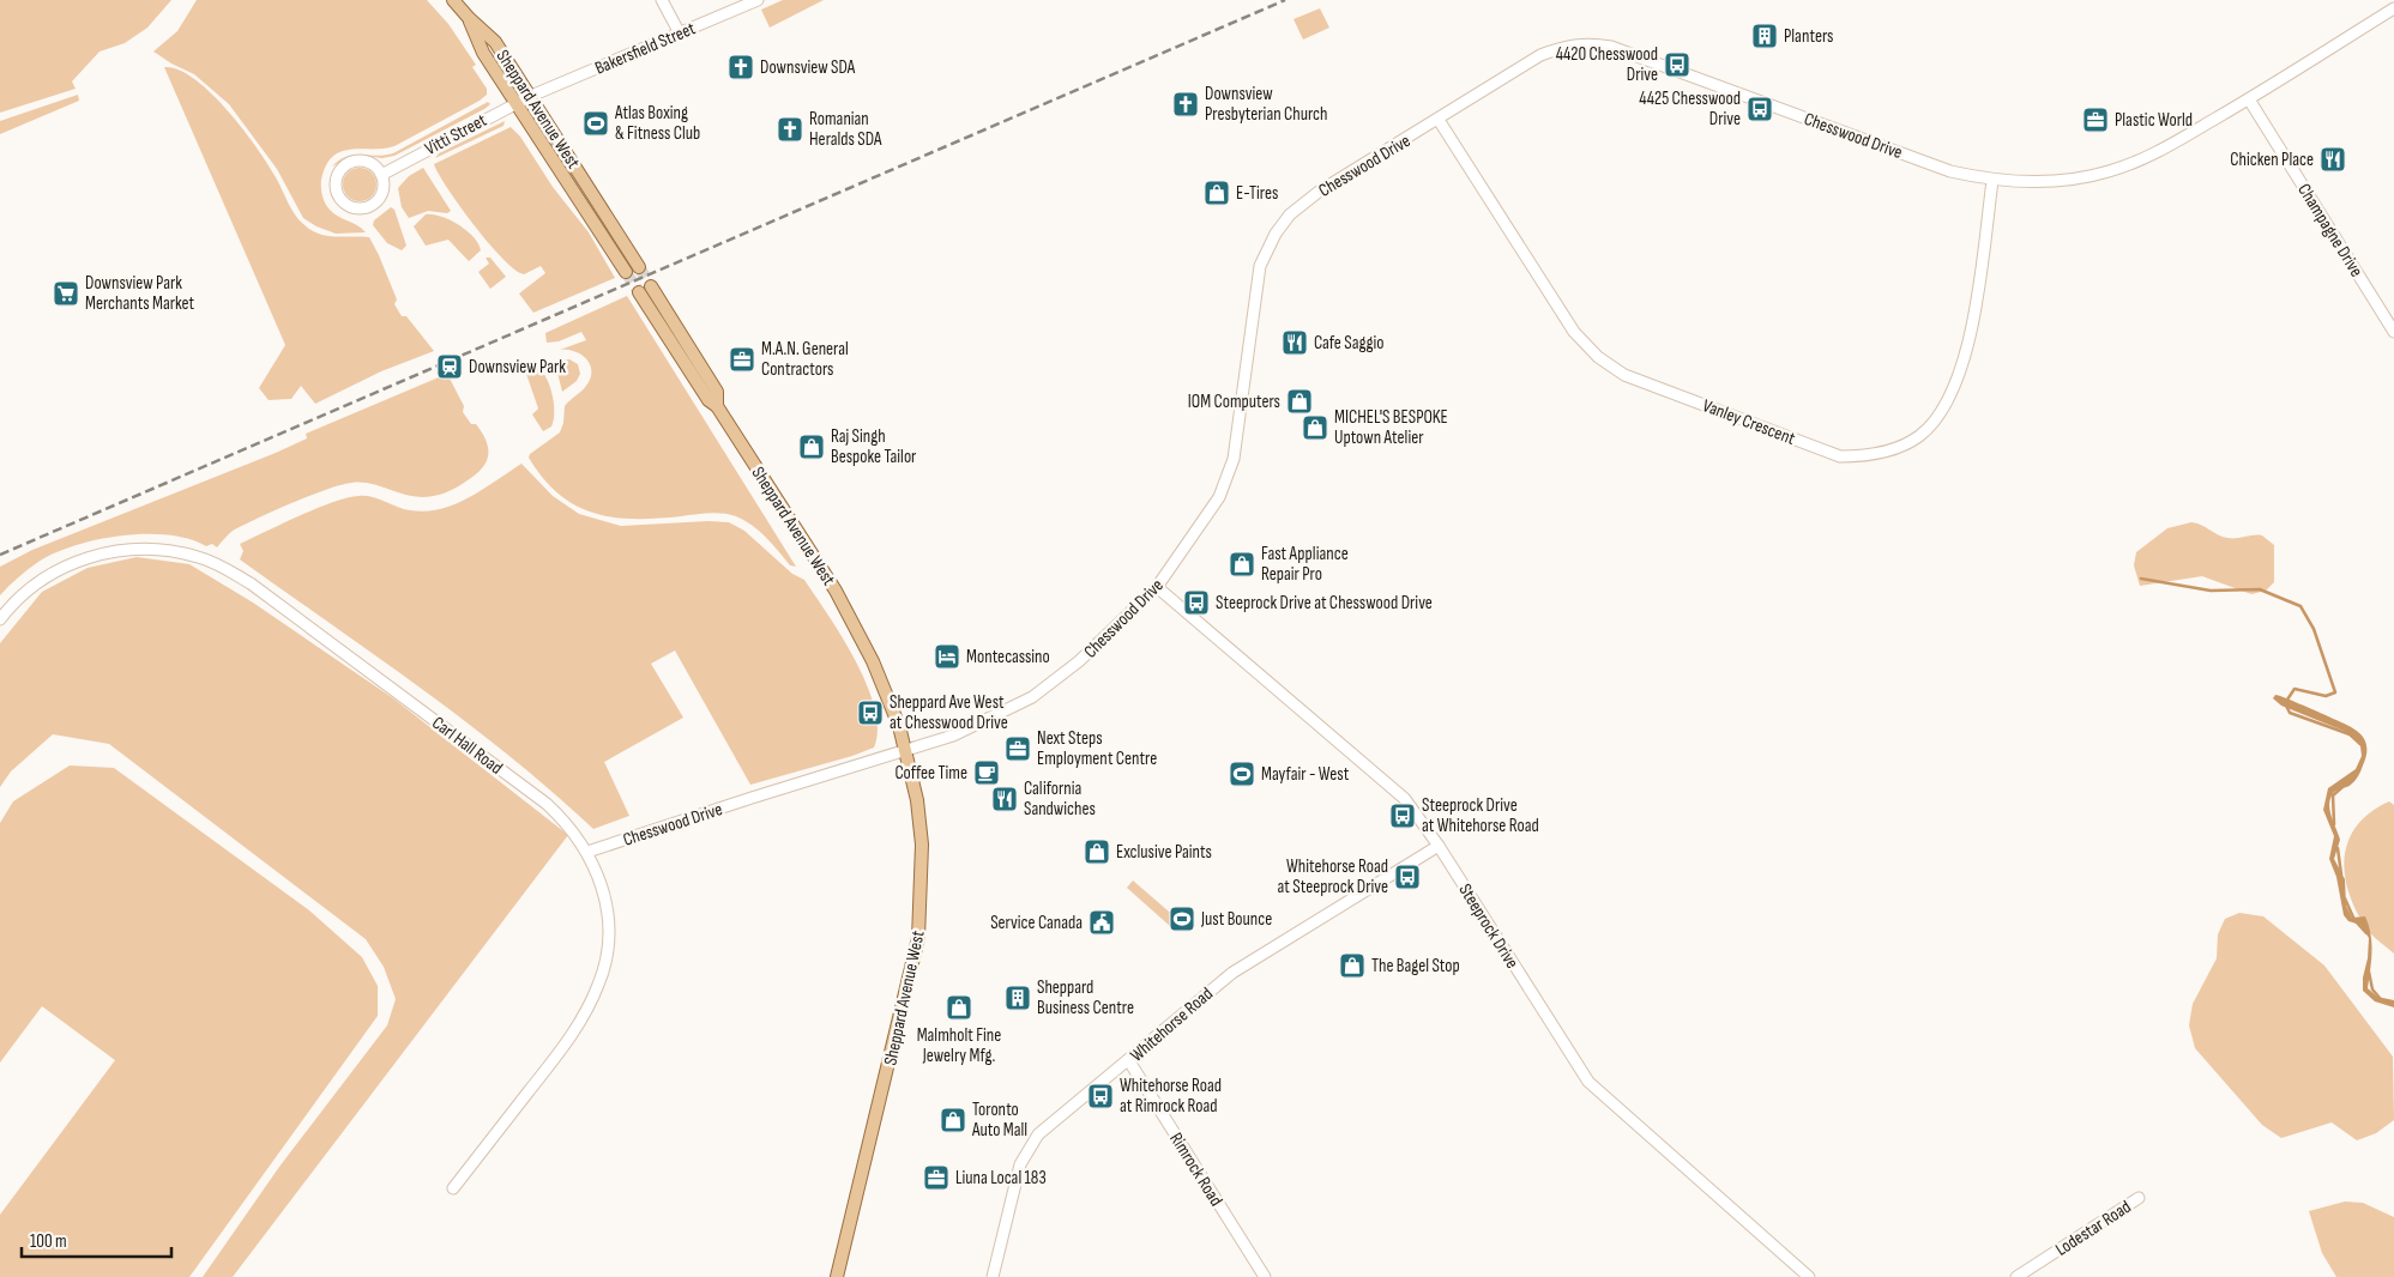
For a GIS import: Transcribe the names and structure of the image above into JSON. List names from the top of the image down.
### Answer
{
  "streets": {
    "main road": ["Sheppard Avenue West"],
    "street": [
      "Bakersfield Street",
      "Vitti Street",
      "Chesswood Drive",
      "Champagne Drive",
      "Vanley Crescent",
      "Carl Hall Road",
      "Steeprock Drive",
      "Whitehorse Road",
      "Rimrock Road",
      "Lodestar Road"
    ]
  },
  "crossings": [
    ["Bakersfield Street", "Sheppard Avenue West"],
    ["Bakersfield Street", "Vitti Street"],
    ["Sheppard Avenue West", "Vitti Street"],
    ["Sheppard Avenue West", "Chesswood Drive"],
    ["Chesswood Drive", "Champagne Drive"],
    ["Chesswood Drive", "Vanley Crescent"],
    ["Chesswood Drive", "Carl Hall Road"],
    ["Chesswood Drive", "Steeprock Drive"],
    ["Steeprock Drive", "Whitehorse Road"],
    ["Whitehorse Road", "Rimrock Road"]
  ],
  "places": {
    "building": ["Planters", "Sheppard Business Centre"],
    "bus stop": [
      "4420 Chesswood Drive",
      "4425 Chesswood Drive",
      "Steeprock Drive at Chesswood Drive",
      "Sheppard Ave West at Chesswood Drive",
      "Steeprock Drive at Whitehorse Road",
      "Whitehorse Road at Steeprock Drive",
      "Whitehorse Road at Rimrock Road"
    ],
    "church": ["Downsview SDA", "Downsview Presbyterian Church", "Romanian Heralds SDA"],
    "office": [
      "Plastic World",
      "M.A.N. General Contractors",
      "Next Steps Employment Centre",
      "Liuna Local 183"
    ],
    "sports": ["Atlas Boxing & Fitness Club", "Mayfair - West", "Just Bounce"],
    "restaurant": ["Chicken Place", "Cafe Saggio", "California Sandwiches"],
    "shop": [
      "E-Tires",
      "IOM Computers",
      "MICHEL'S BESPOKE Uptown Atelier",
      "Raj Singh Bespoke Tailor",
      "Fast Appliance Repair Pro",
      "Exclusive Paints",
      "The Bagel Stop",
      "Malmholt Fine Jewelry Mfg.",
      "Toronto Auto Mall"
    ],
    "supermarket": ["Downsview Park Merchants Market"],
    "station": ["Downsview Park"],
    "hotel": ["Montecassino"],
    "cafe": ["Coffee Time"],
    "public building": ["Service Canada"]
  },
  "scale_bar": "100 m"
}
